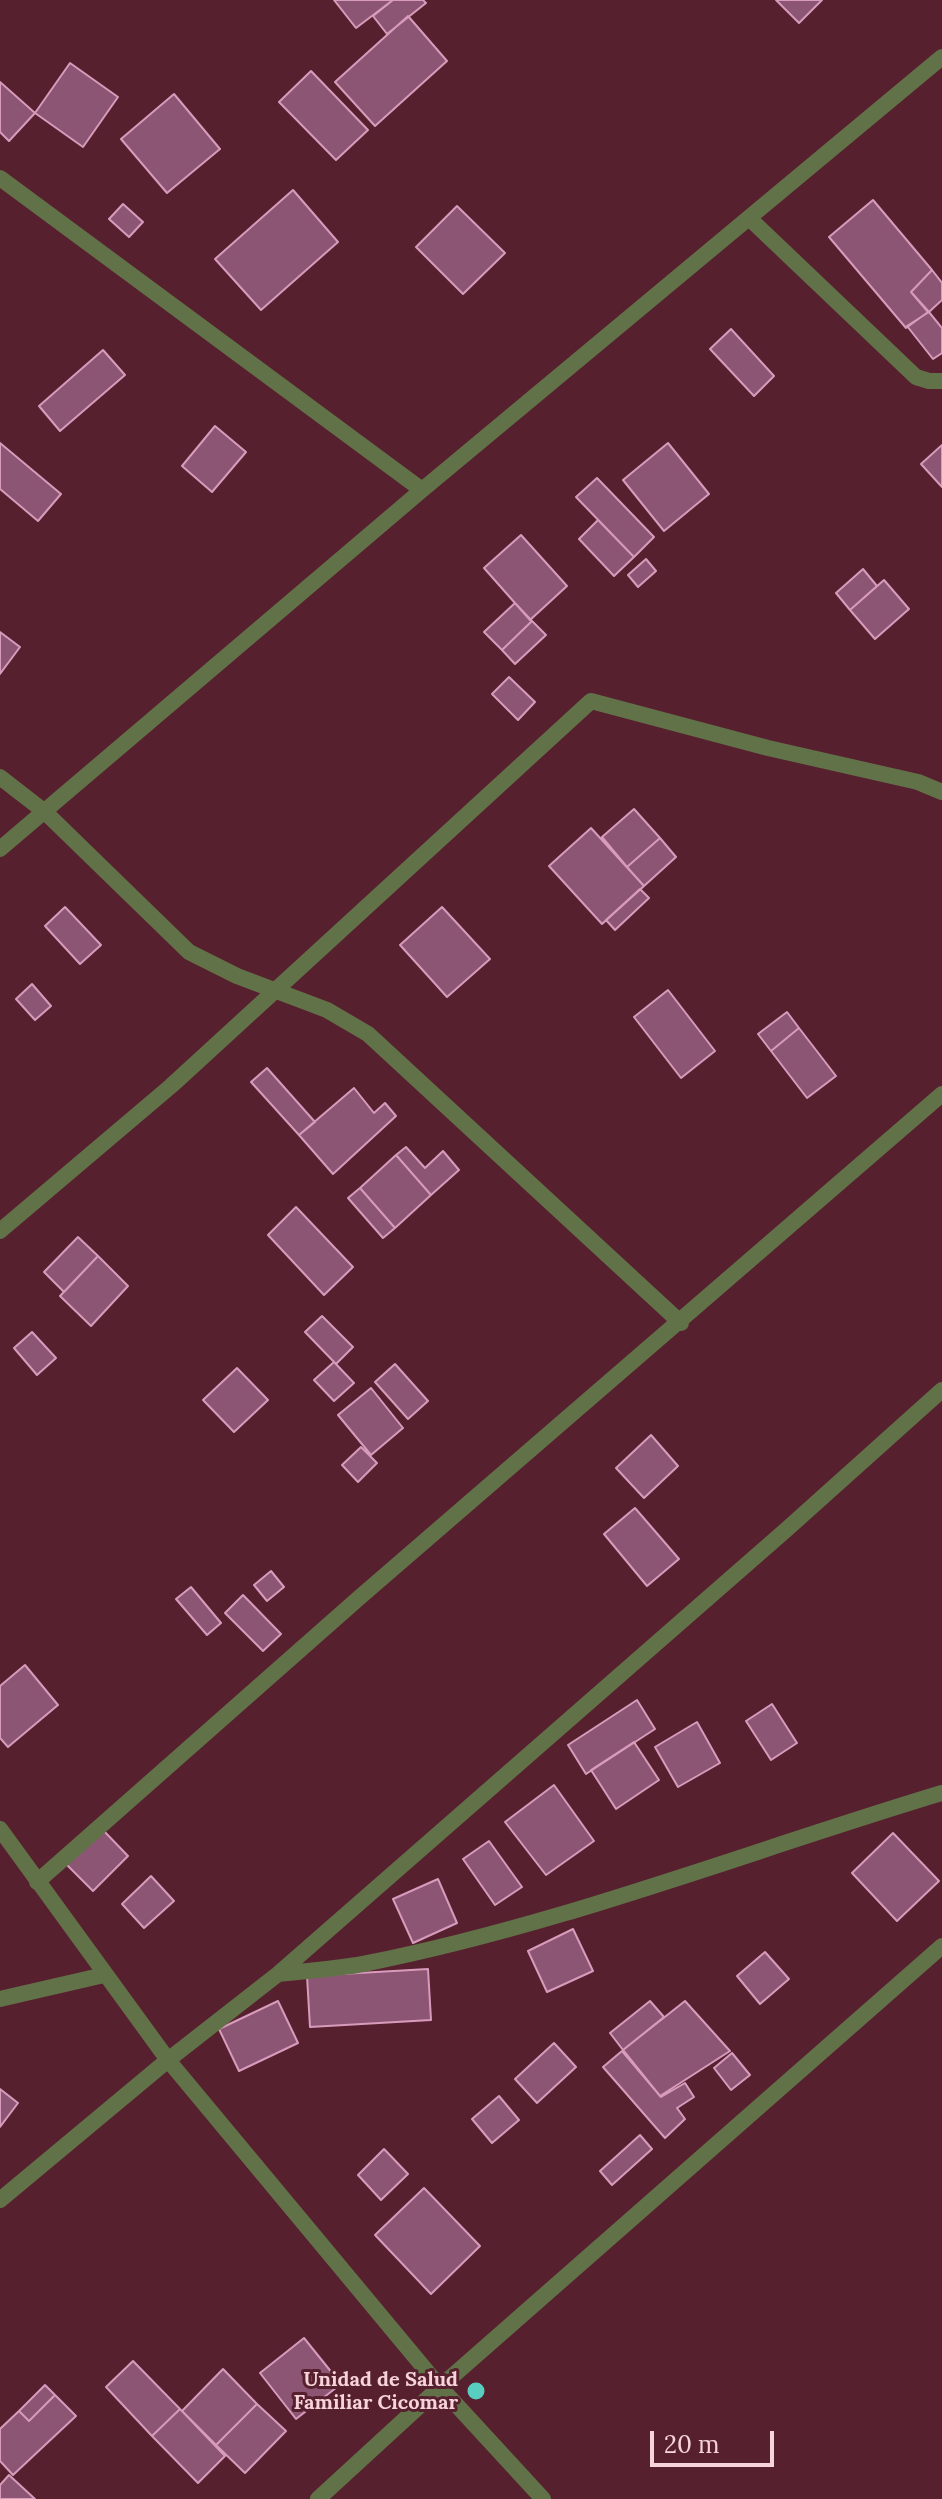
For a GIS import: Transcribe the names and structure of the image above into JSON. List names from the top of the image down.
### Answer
{
  "places": ["Unidad de Salud Familiar Cicomar"],
  "scale_bar": "20 m"
}
